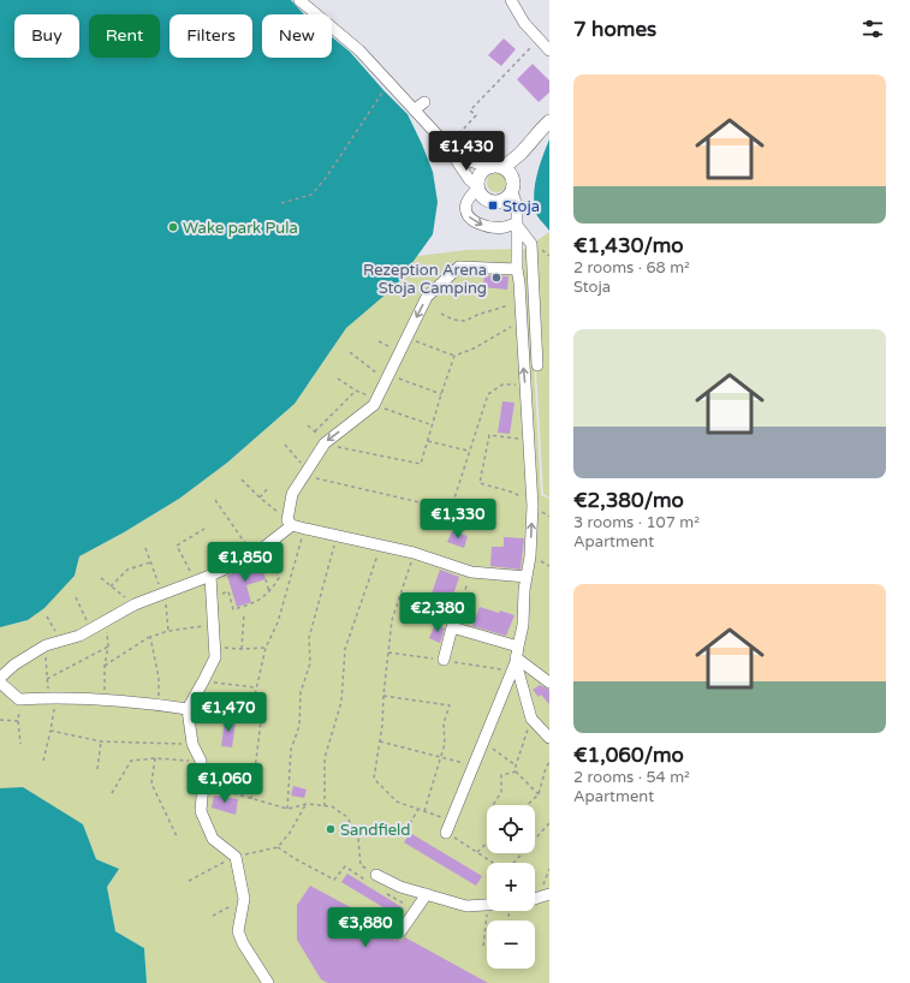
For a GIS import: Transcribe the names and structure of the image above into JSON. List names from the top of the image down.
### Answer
{
  "places": {
    "transit": ["Stoja"],
    "other": ["Wake park Pula", "Rezeption Arena Stoja Camping", "Sandfield"]
  },
  "page": {
    "heading": "7 homes",
    "chip": [
      "Buy",
      "Rent",
      "Filters",
      "New"
    ],
    "list": [
      {
        "name": "€1,430/mo",
        "note": "2 rooms · 68 m² · Stoja"
      },
      {
        "name": "€2,380/mo",
        "note": "3 rooms · 107 m² · Apartment"
      },
      {
        "name": "€1,060/mo",
        "note": "2 rooms · 54 m² · Apartment"
      }
    ],
    "price": [
      "€1,430",
      "€1,330",
      "€1,850",
      "€2,380",
      "€1,470",
      "€1,060",
      "€3,880"
    ],
    "map_buttons": ["+", "−"]
  }
}
